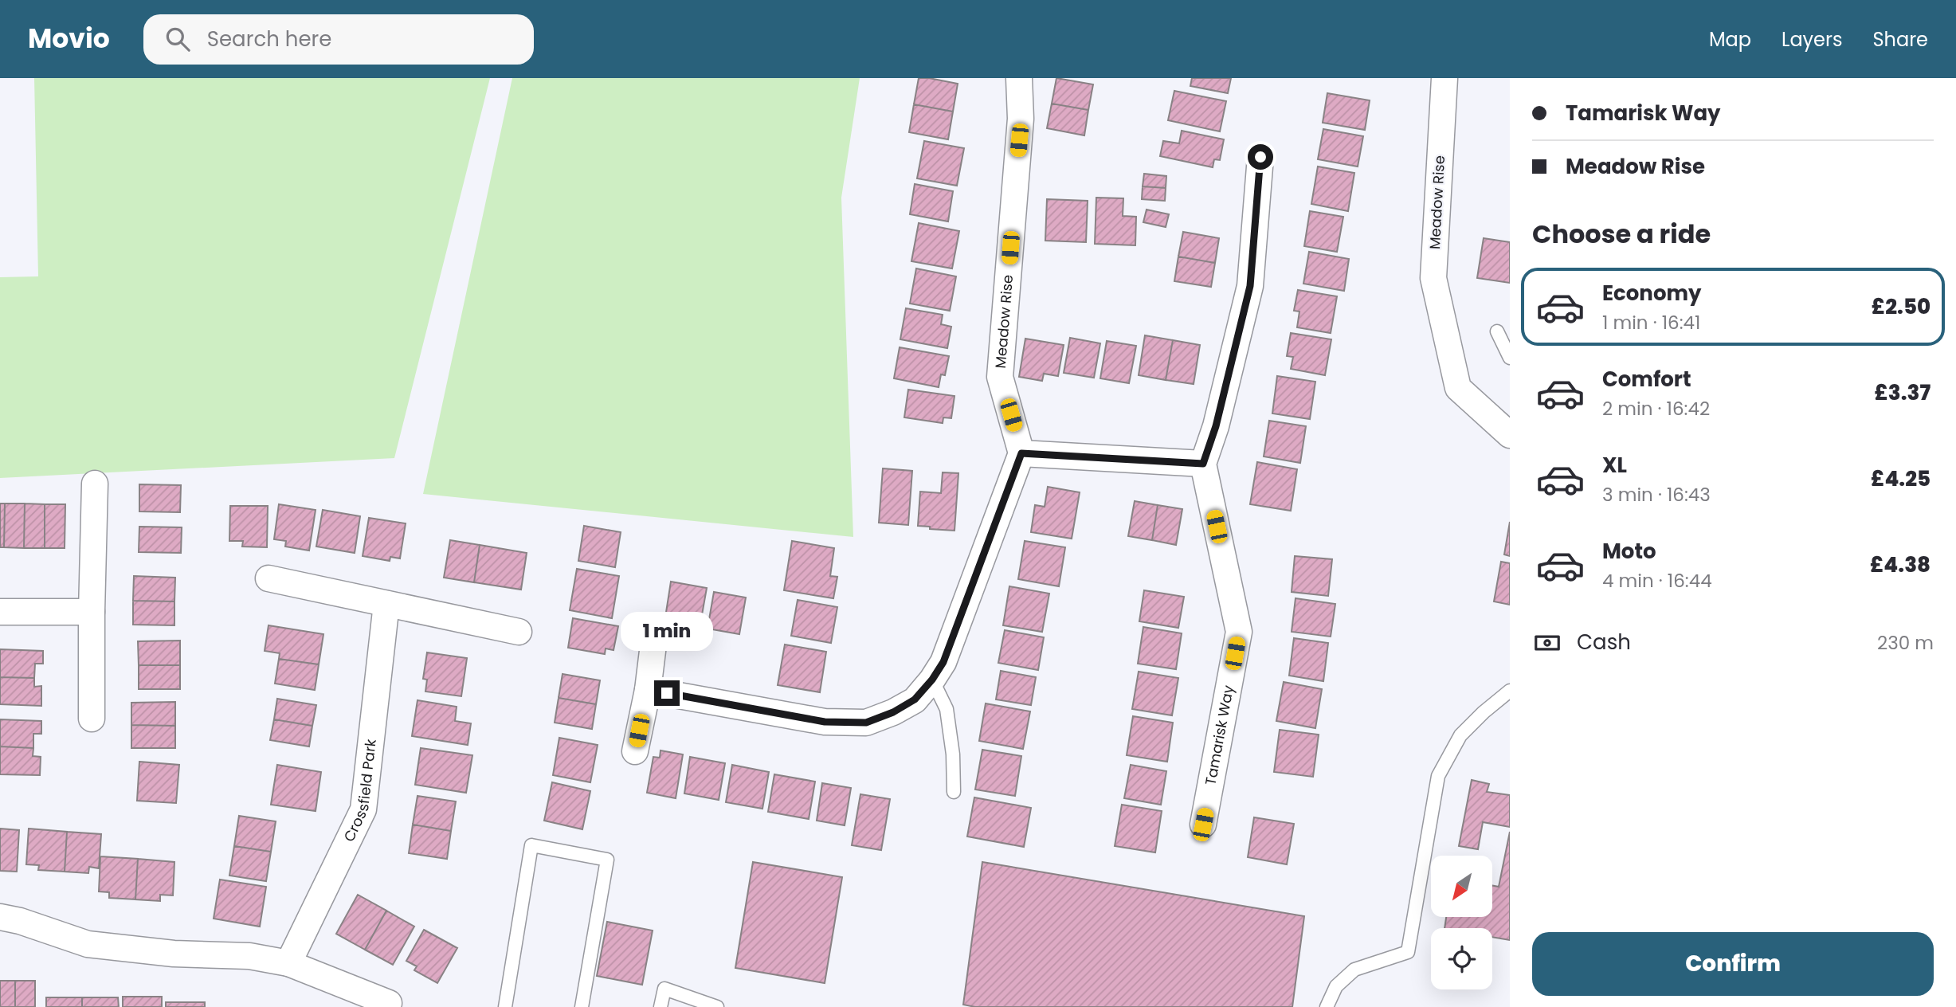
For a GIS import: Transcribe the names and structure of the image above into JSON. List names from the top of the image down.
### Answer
{
  "streets": {
    "street": ["Meadow Rise", "Tamarisk Way", "Crossfield Park"]
  },
  "north": "bottom left",
  "page": {
    "header": "Movio",
    "search": "Search here",
    "nav": ["Map", "Layers", "Share"],
    "banner": ["Tamarisk Way", "Meadow Rise"],
    "heading": "Choose a ride",
    "list": [
      {
        "name": "Economy",
        "note": "1 min · 16:41",
        "value": "£2.50"
      },
      {
        "name": "Comfort",
        "note": "2 min · 16:42",
        "value": "£3.37"
      },
      {
        "name": "XL",
        "note": "3 min · 16:43",
        "value": "£4.25"
      },
      {
        "name": "Moto",
        "note": "4 min · 16:44",
        "value": "£4.38"
      }
    ],
    "bubble": "1 min",
    "pay": ["Cash", "230 m"],
    "buttons": "Confirm"
  }
}
